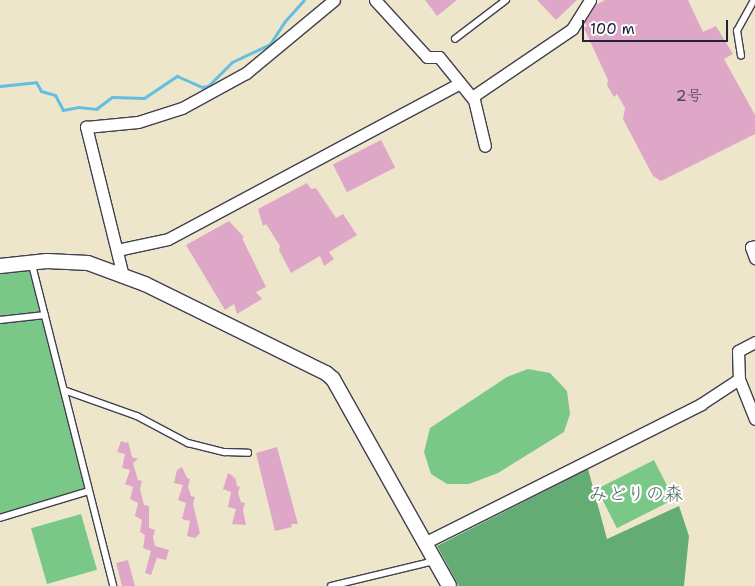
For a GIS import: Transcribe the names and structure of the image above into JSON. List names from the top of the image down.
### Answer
{
  "parks": ["みどりの森"],
  "house_numbers": ["2号"],
  "scale_bar": "100 m"
}
